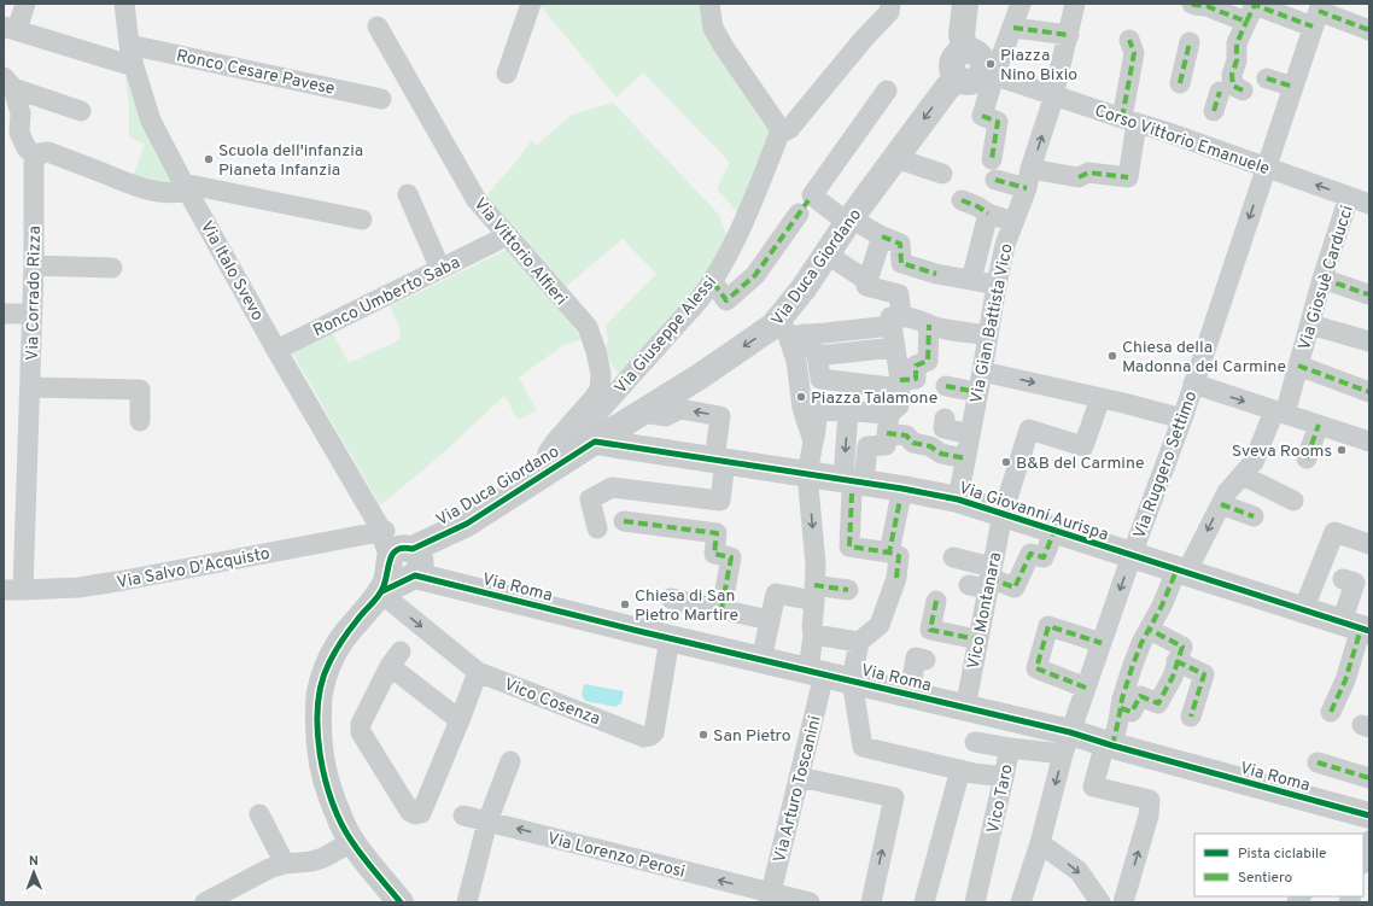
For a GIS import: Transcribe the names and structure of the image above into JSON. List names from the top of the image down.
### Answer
{
  "streets": {
    "main road": ["Via Duca Giordano", "Via Giovanni Aurispa", "Via Roma"],
    "street": [
      "Ronco Cesare Pavese",
      "Corso Vittorio Emanuele",
      "Via Vittorio Alfieri",
      "Via Italo Svevo",
      "Via Giosuè Carducci",
      "Via Corrado Rizza",
      "Ronco Umberto Saba",
      "Via Gian Battista Vico",
      "Via Giuseppe Alessi",
      "Via Ruggero Settimo",
      "Via Salvo D'Acquisto",
      "Vico Montanara",
      "Vico Cosenza",
      "Via Arturo Toscanini",
      "Vico Taro",
      "Via Lorenzo Perosi"
    ]
  },
  "crossings": [
    ["Ronco Cesare Pavese", "Via Italo Svevo"],
    ["Corso Vittorio Emanuele", "Via Duca Giordano"],
    ["Corso Vittorio Emanuele", "Via Giosuè Carducci"],
    ["Corso Vittorio Emanuele", "Via Gian Battista Vico"],
    ["Corso Vittorio Emanuele", "Via Ruggero Settimo"],
    ["Via Vittorio Alfieri", "Via Duca Giordano"],
    ["Via Duca Giordano", "Via Italo Svevo"],
    ["Via Duca Giordano", "Via Giuseppe Alessi"],
    ["Via Duca Giordano", "Via Giovanni Aurispa"],
    ["Via Duca Giordano", "Via Roma"],
    ["Via Italo Svevo", "Ronco Umberto Saba"],
    ["Via Italo Svevo", "Via Salvo D'Acquisto"],
    ["Via Italo Svevo", "Via Roma"],
    ["Via Giosuè Carducci", "Via Giovanni Aurispa"],
    ["Via Giosuè Carducci", "Via Roma"],
    ["Via Corrado Rizza", "Via Salvo D'Acquisto"],
    ["Via Gian Battista Vico", "Via Giovanni Aurispa"],
    ["Via Giuseppe Alessi", "Via Giovanni Aurispa"],
    ["Via Ruggero Settimo", "Via Giovanni Aurispa"],
    ["Via Ruggero Settimo", "Via Roma"],
    ["Via Ruggero Settimo", "Vico Taro"],
    ["Via Giovanni Aurispa", "Vico Montanara"],
    ["Via Giovanni Aurispa", "Via Arturo Toscanini"],
    ["Via Roma", "Vico Montanara"],
    ["Via Roma", "Vico Cosenza"],
    ["Via Roma", "Via Arturo Toscanini"],
    ["Via Roma", "Vico Taro"],
    ["Via Arturo Toscanini", "Via Lorenzo Perosi"]
  ],
  "one_way": ["Via Duca Giordano", "Via Ruggero Settimo", "Via Lorenzo Perosi"],
  "places": [
    "Piazza Nino Bixio",
    "Scuola dell'infanzia Pianeta Infanzia",
    "Chiesa della Madonna del Carmine",
    "Piazza Talamone",
    "Sveva Rooms",
    "B&B del Carmine",
    "Chiesa di San Pietro Martire",
    "San Pietro"
  ],
  "legend": ["Pista ciclabile", "Sentiero"],
  "north": "top"
}
